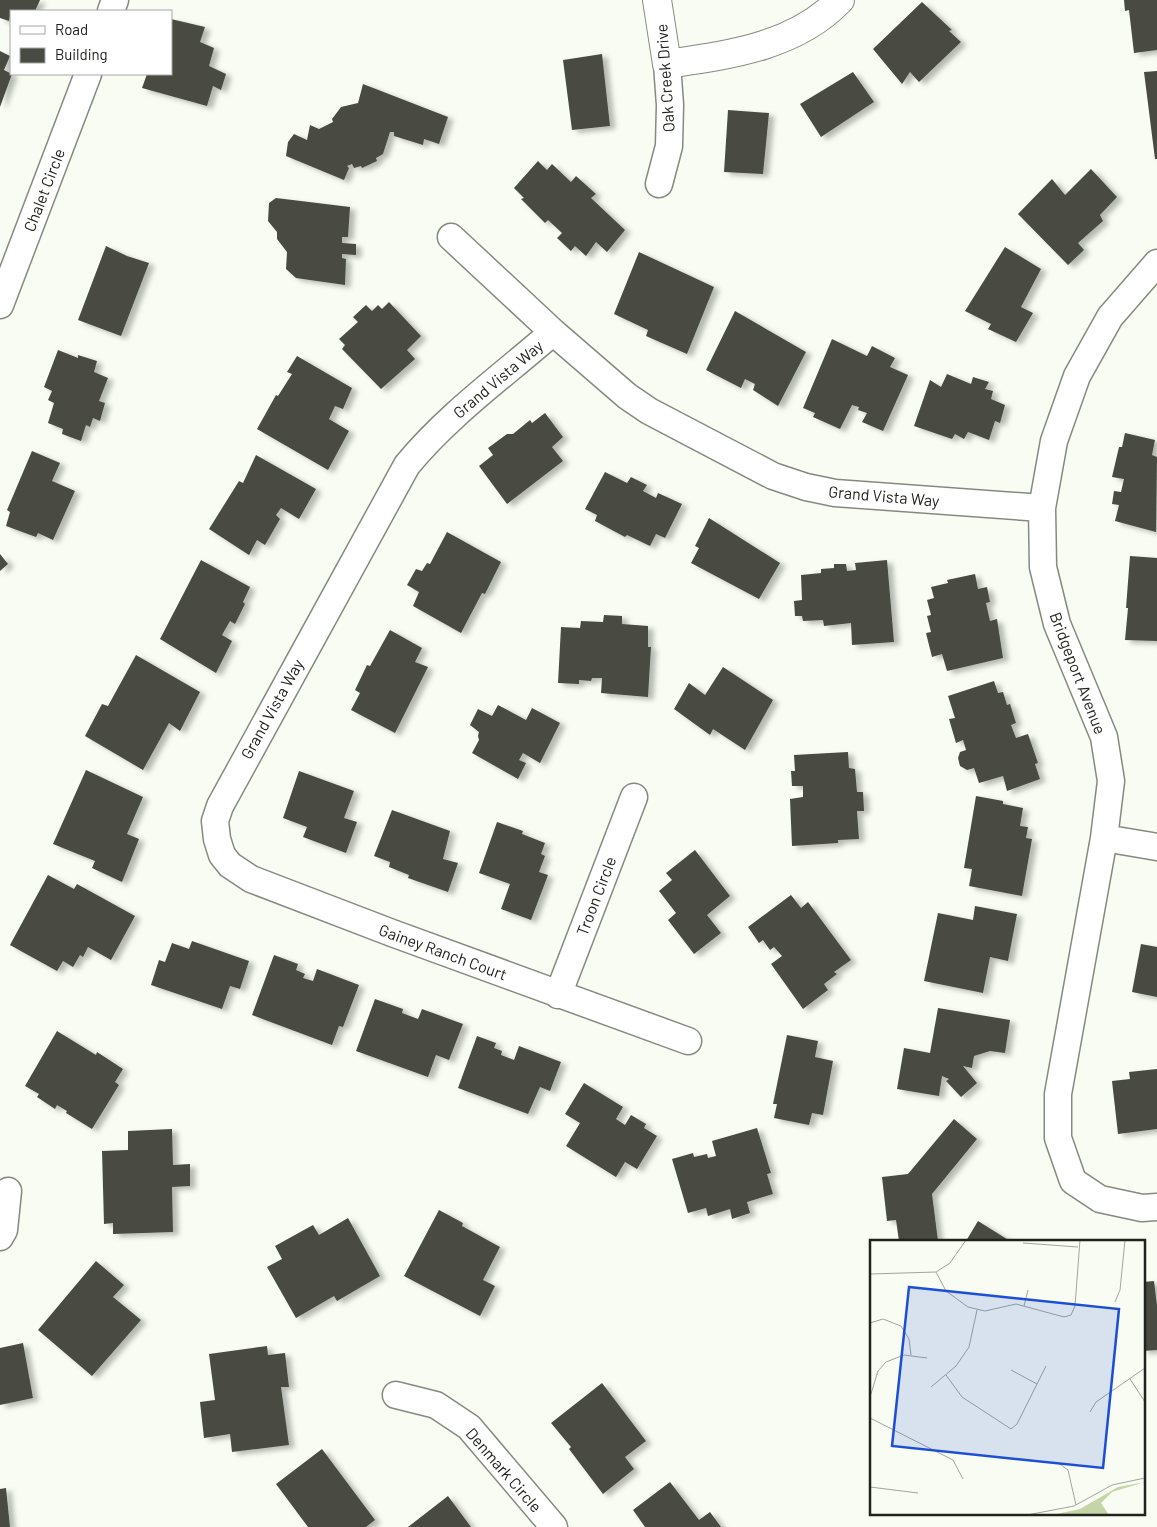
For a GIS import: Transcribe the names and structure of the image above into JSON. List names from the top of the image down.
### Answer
{
  "streets": {
    "street": [
      "Oak Creek Drive",
      "Chalet Circle",
      "Grand Vista Way",
      "Bridgeport Avenue",
      "Troon Circle",
      "Gainey Ranch Court",
      "Denmark Circle"
    ]
  },
  "crossings": [
    ["Grand Vista Way", "Bridgeport Avenue"],
    ["Grand Vista Way", "Gainey Ranch Court"],
    ["Troon Circle", "Gainey Ranch Court"]
  ],
  "legend": ["Road", "Building"]
}
